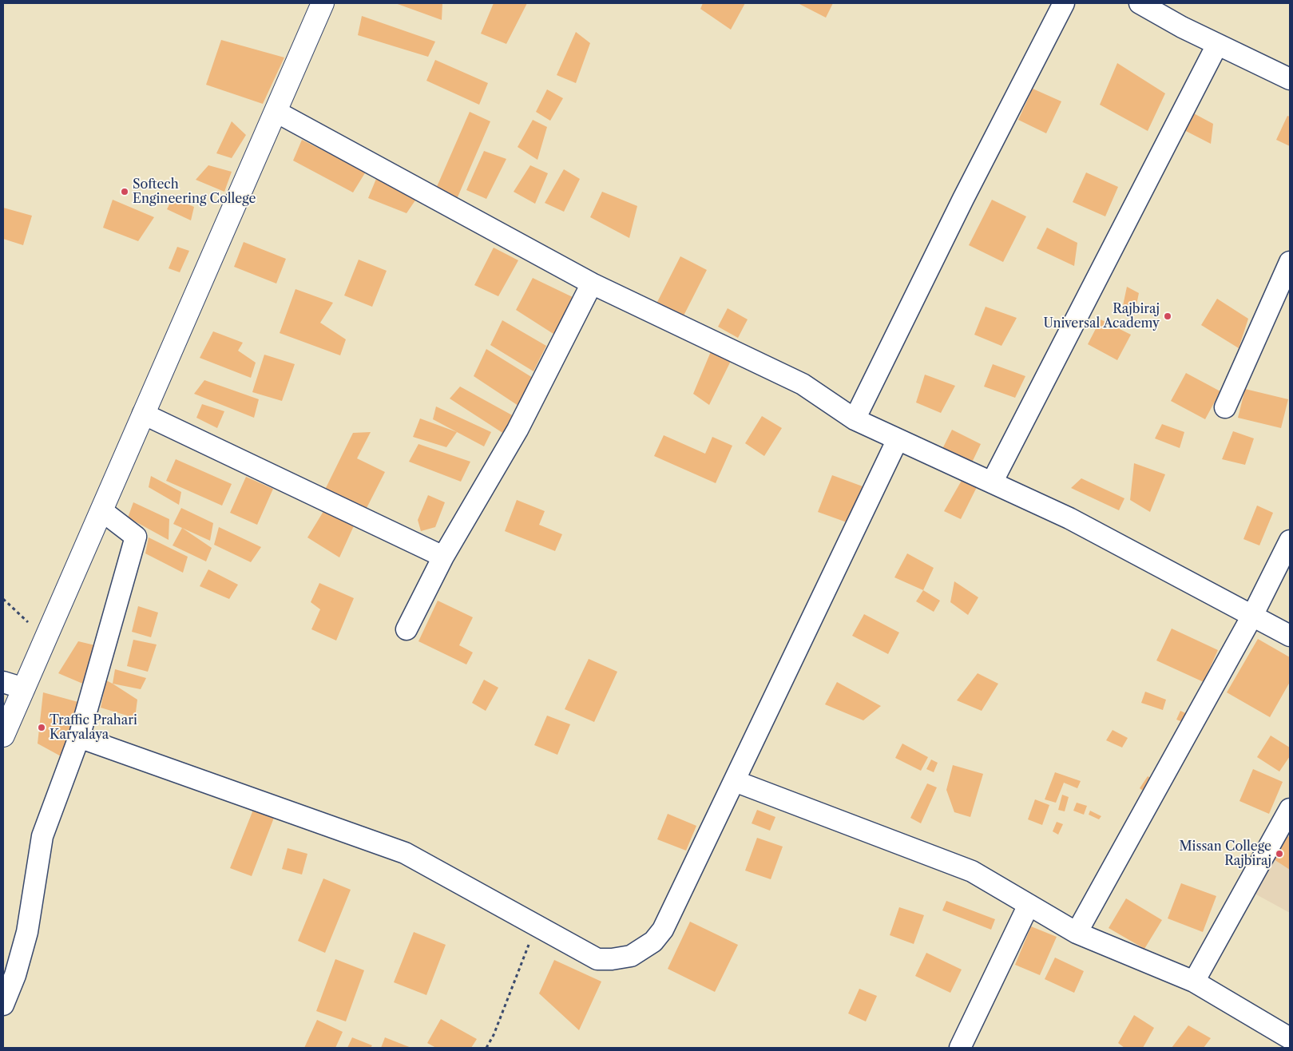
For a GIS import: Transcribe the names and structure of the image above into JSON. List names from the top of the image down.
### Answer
{
  "places": [
    "Softech Engineering College",
    "Rajbiraj Universal Academy",
    "Traffic Prahari Karyalaya",
    "Missan College Rajbiraj"
  ]
}
